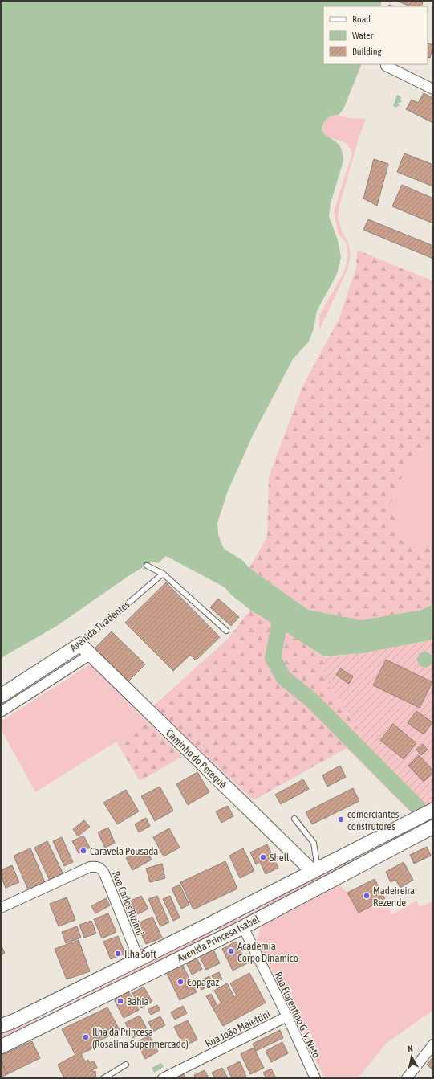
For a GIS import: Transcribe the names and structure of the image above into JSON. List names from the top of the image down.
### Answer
{
  "streets": {
    "main road": ["Avenida Tiradentes", "Caminho do Perequê", "Avenida Princesa Isabel"],
    "street": ["Rua Carlos Rizinni", "Rua Florentino G. V. Neto", "Rua João Maiettini"]
  },
  "crossings": [
    ["Avenida Tiradentes", "Caminho do Perequê"],
    ["Caminho do Perequê", "Avenida Princesa Isabel"],
    ["Rua Carlos Rizinni", "Avenida Princesa Isabel"],
    ["Avenida Princesa Isabel", "Rua Florentino G. V. Neto"],
    ["Rua Florentino G. V. Neto", "Rua João Maiettini"]
  ],
  "places": [
    "comerciantes construtores",
    "Caravela Pousada",
    "Shell",
    "Madeireira Rezende",
    "Academia Corpo Dinamico",
    "Ilha Soft",
    "Copagaz",
    "Bahia",
    "Ilha da Princesa (Rosalina Supermercado)"
  ],
  "legend": ["Road", "Water", "Building"],
  "north": "top"
}
